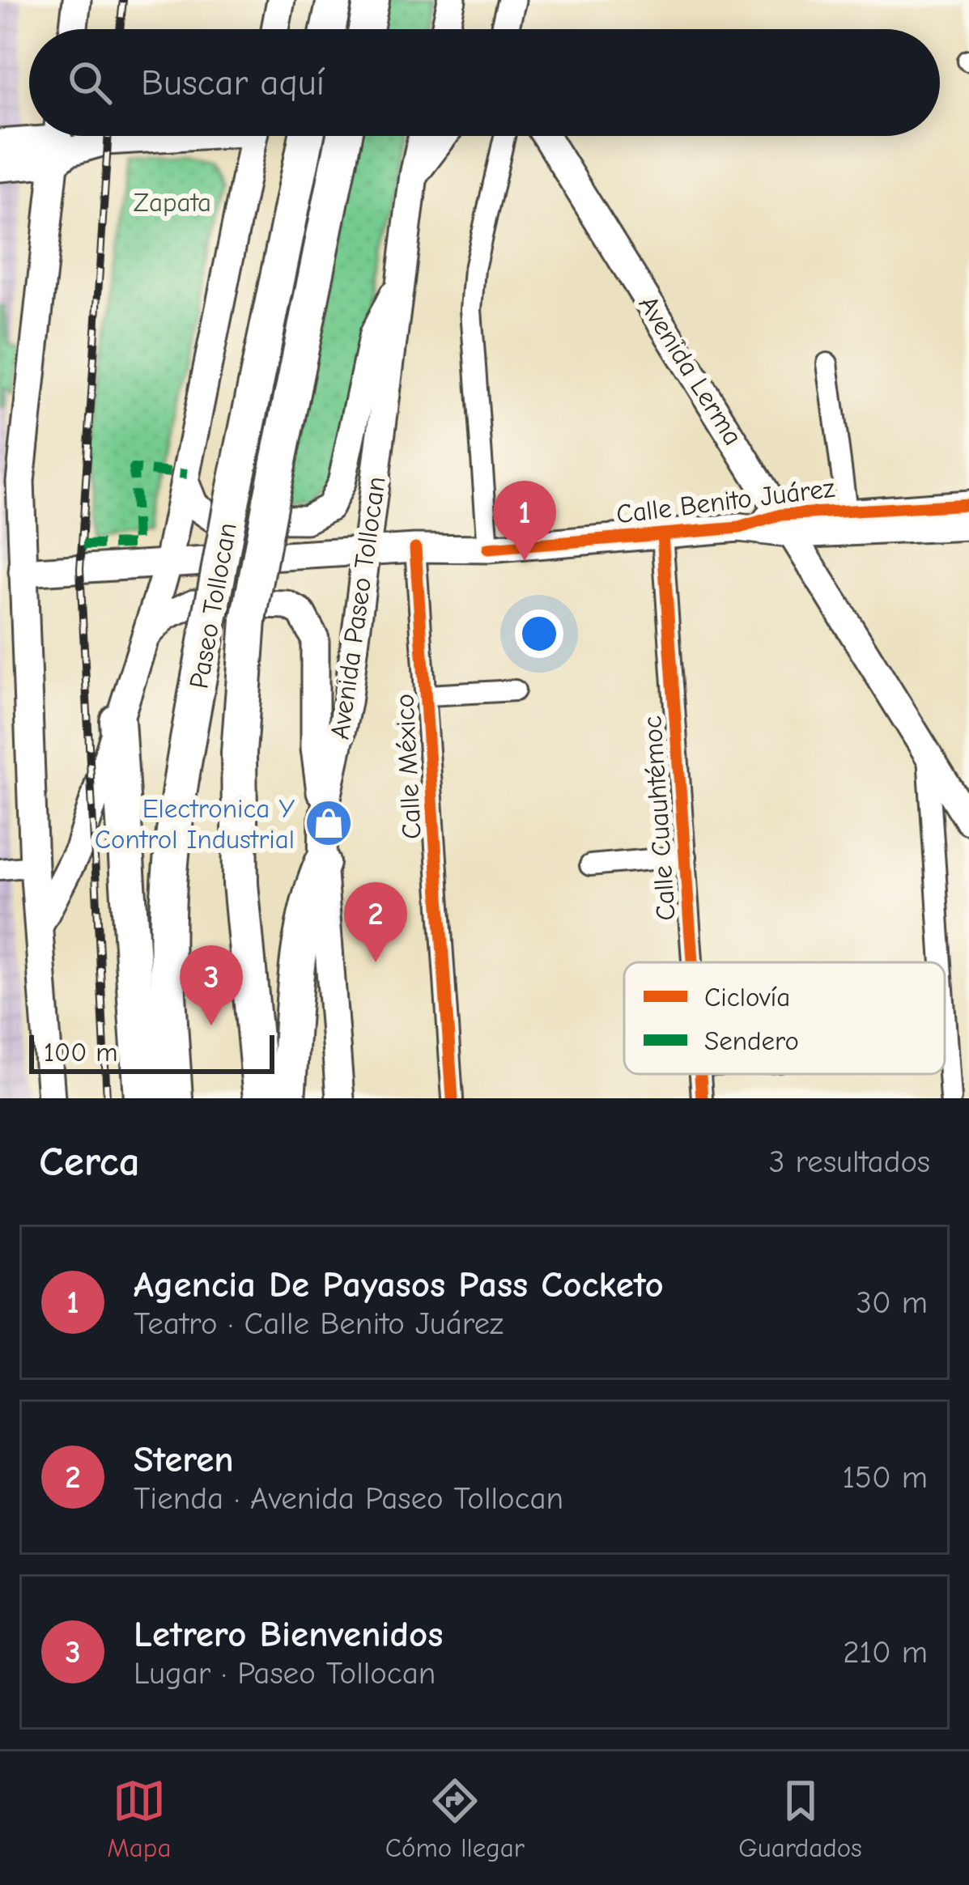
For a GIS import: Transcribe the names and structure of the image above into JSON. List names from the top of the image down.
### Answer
{
  "streets": {
    "highway": ["Paseo Tollocan"],
    "main road": ["Avenida Lerma", "Calle Benito Juárez", "Avenida Paseo Tollocan"],
    "street": ["Calle México", "Calle Cuauhtémoc"]
  },
  "crossings": [
    ["Avenida Lerma", "Calle Benito Juárez"],
    ["Calle Benito Juárez", "Avenida Paseo Tollocan"],
    ["Calle Benito Juárez", "Calle México"],
    ["Calle Benito Juárez", "Calle Cuauhtémoc"]
  ],
  "parks": ["Zapata"],
  "places": {
    "shop": ["Electronica Y Control Industrial"]
  },
  "legend": ["Ciclovía", "Sendero"],
  "scale_bar": "100 m",
  "page": {
    "search": "Buscar aquí",
    "pins": ["1", "2", "3"],
    "scale": "100 m",
    "heading": ["Cerca", "3 resultados"],
    "list": [
      {
        "mark": "1",
        "name": "Agencia De Payasos Pass Cocketo",
        "note": "Teatro · Calle Benito Juárez",
        "value": "30 m"
      },
      {
        "mark": "2",
        "name": "Steren",
        "note": "Tienda · Avenida Paseo Tollocan",
        "value": "150 m"
      },
      {
        "mark": "3",
        "name": "Letrero Bienvenidos",
        "note": "Lugar · Paseo Tollocan",
        "value": "210 m"
      }
    ],
    "nav": ["Mapa", "Cómo llegar", "Guardados"]
  }
}
